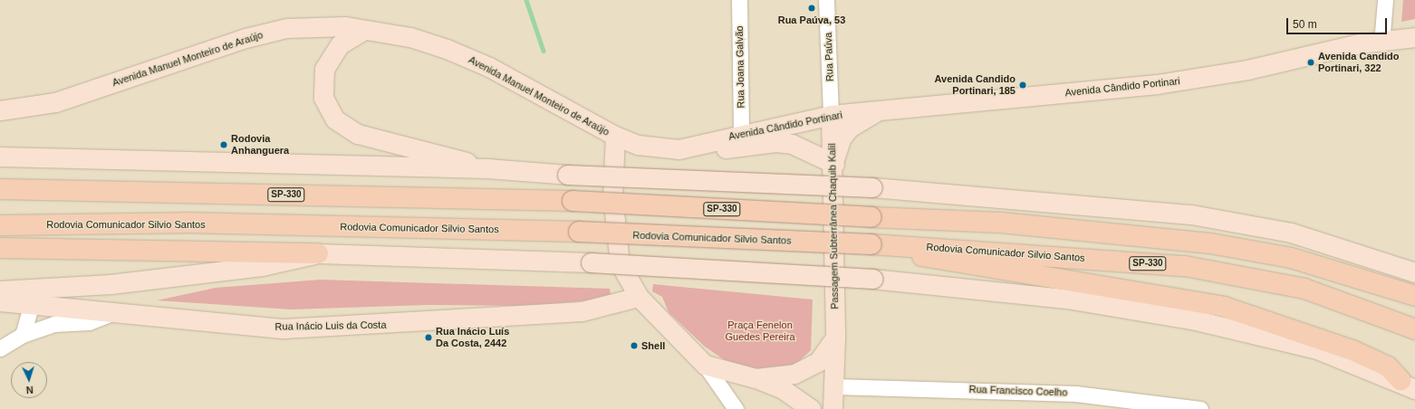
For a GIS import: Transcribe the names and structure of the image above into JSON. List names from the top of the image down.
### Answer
{
  "streets": {
    "highway": ["SP-330", "Rodovia Comunicador Silvio Santos"],
    "main road": [
      "Avenida Manuel Monteiro de Araújo",
      "Avenida Cândido Portinari",
      "Passagem Subterrânea Chaquib Kalil",
      "Rua Inácio Luis da Costa"
    ],
    "street": ["Rua Paúva", "Rua Joana Galvão", "Rua Francisco Coelho"]
  },
  "crossings": [
    ["Rua Paúva", "Avenida Cândido Portinari"],
    ["Rua Paúva", "Passagem Subterrânea Chaquib Kalil"],
    ["Avenida Manuel Monteiro de Araújo", "Avenida Cândido Portinari"],
    ["Rua Joana Galvão", "Avenida Cândido Portinari"],
    ["Avenida Cândido Portinari", "Passagem Subterrânea Chaquib Kalil"],
    ["Passagem Subterrânea Chaquib Kalil", "Rua Francisco Coelho"]
  ],
  "parks": ["Praça Fenelon Guedes Pereira"],
  "places": [
    "Rua Paúva, 53",
    "Avenida Candido Portinari, 322",
    "Avenida Candido Portinari, 185",
    "Rodovia Anhanguera",
    "Rua Inácio Luís Da Costa, 2442",
    "Shell"
  ],
  "scale_bar": "50 m",
  "north": "bottom"
}
